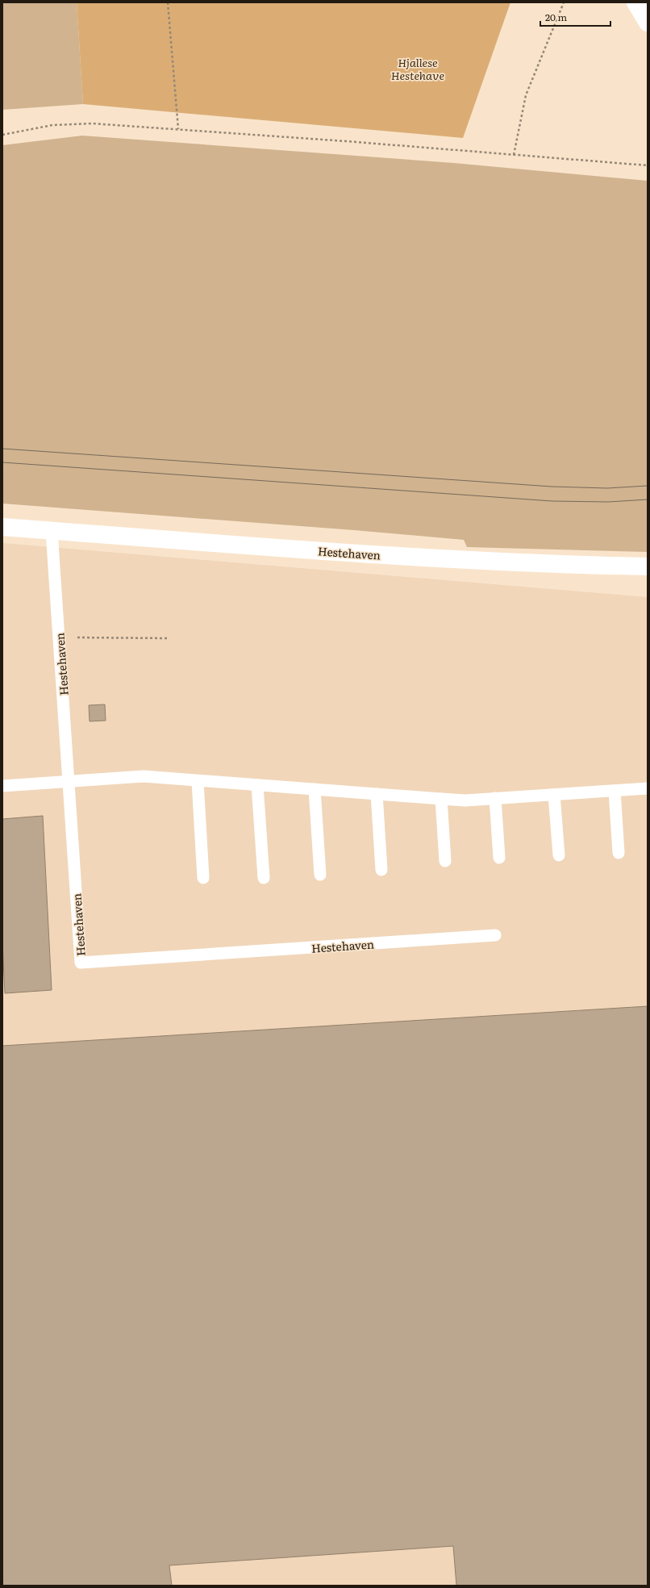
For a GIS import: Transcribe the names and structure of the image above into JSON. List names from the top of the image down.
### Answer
{
  "streets": {
    "street": ["Hestehaven"]
  },
  "parks": ["Hjallese Hestehave"],
  "scale_bar": "20 m"
}
